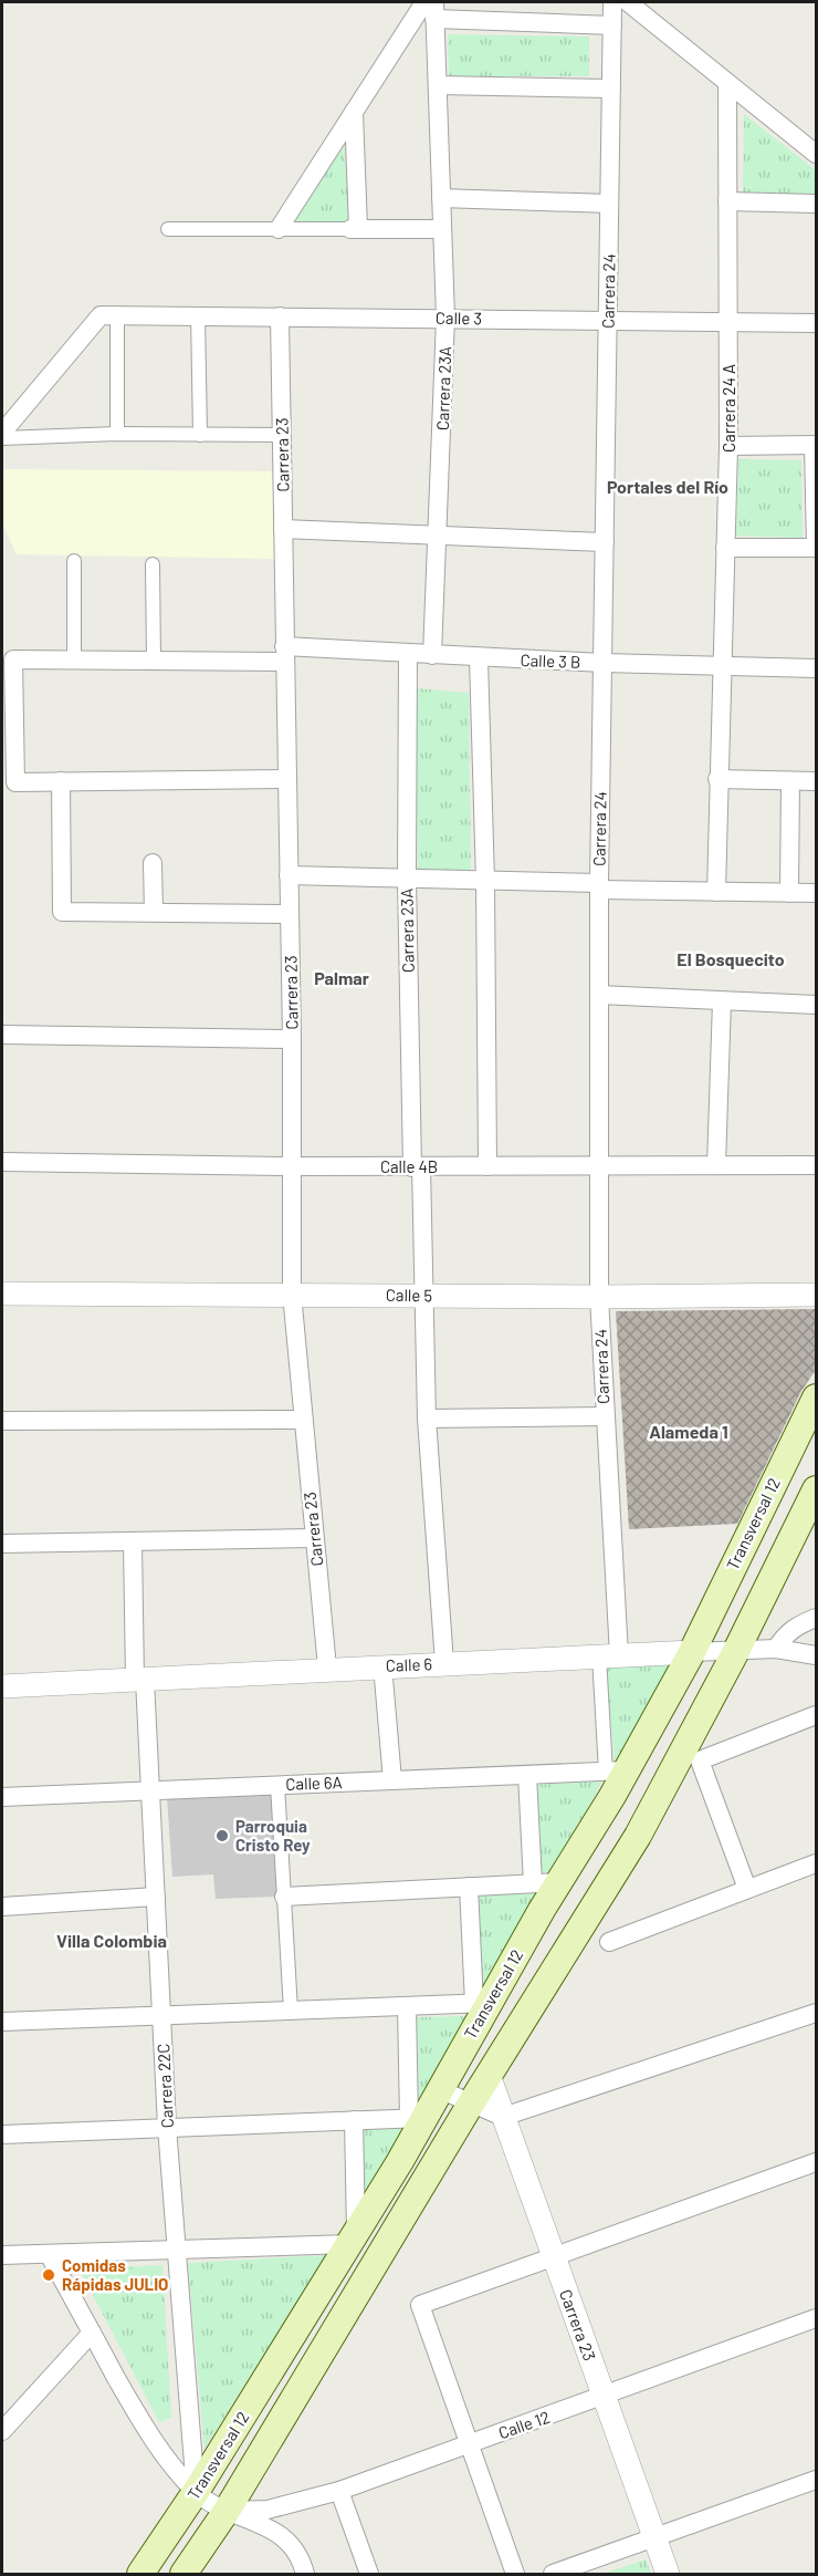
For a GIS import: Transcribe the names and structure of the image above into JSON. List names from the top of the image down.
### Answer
{
  "streets": {
    "main road": ["Transversal 12"],
    "street": [
      "Carrera 24",
      "Calle 3",
      "Carrera 23A",
      "Carrera 24 A",
      "Carrera 23",
      "Calle 3 B",
      "Calle 4B",
      "Calle 5",
      "Calle 6",
      "Calle 6A",
      "Carrera 22C",
      "Calle 12"
    ]
  },
  "crossings": [
    ["Carrera 24", "Calle 3"],
    ["Carrera 24", "Calle 3 B"],
    ["Carrera 24", "Calle 4B"],
    ["Carrera 24", "Calle 5"],
    ["Carrera 24", "Calle 6"],
    ["Calle 3", "Carrera 23A"],
    ["Calle 3", "Carrera 24 A"],
    ["Calle 3", "Carrera 23"],
    ["Carrera 23A", "Calle 3 B"],
    ["Carrera 23A", "Calle 4B"],
    ["Carrera 23A", "Calle 5"],
    ["Carrera 23A", "Calle 6"],
    ["Carrera 24 A", "Calle 3 B"],
    ["Carrera 23", "Calle 3 B"],
    ["Carrera 23", "Calle 4B"],
    ["Carrera 23", "Calle 5"],
    ["Carrera 23", "Calle 6"],
    ["Carrera 23", "Calle 12"],
    ["Transversal 12", "Calle 6"],
    ["Transversal 12", "Calle 6A"],
    ["Transversal 12", "Carrera 22C"],
    ["Calle 6", "Carrera 22C"],
    ["Calle 6A", "Carrera 22C"]
  ],
  "districts": [
    "Portales del Río",
    "El Bosquecito",
    "Palmar",
    "Alameda 1",
    "Villa Colombia"
  ],
  "places": ["Parroquia Cristo Rey", "Comidas Rápidas JULIO"]
}
